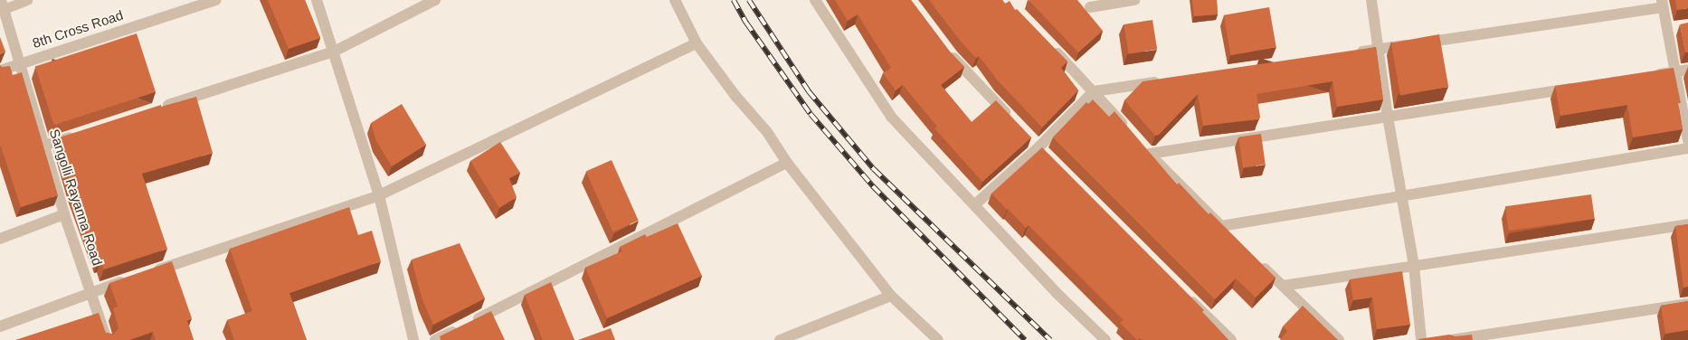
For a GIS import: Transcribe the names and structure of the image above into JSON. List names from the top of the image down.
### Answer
{
  "streets": {
    "street": ["8th Cross Road", "Sangolli Rayanna Road"]
  },
  "crossings": [
    ["8th Cross Road", "Sangolli Rayanna Road"]
  ]
}
